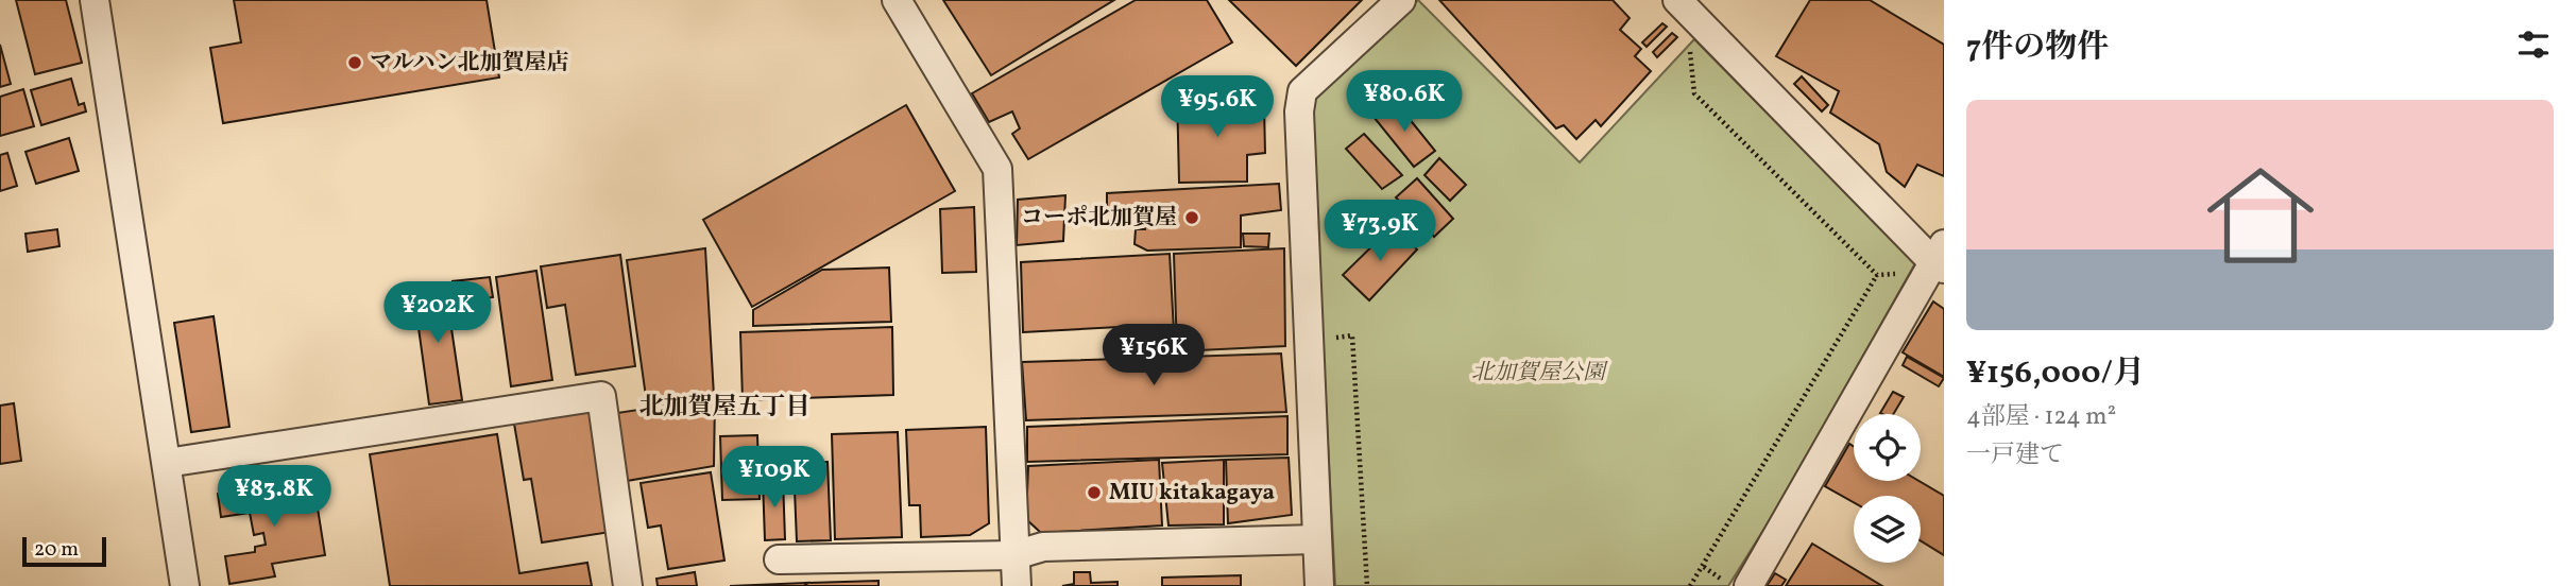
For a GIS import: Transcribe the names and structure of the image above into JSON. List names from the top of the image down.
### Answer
{
  "districts": ["北加賀屋五丁目"],
  "parks": ["北加賀屋公園"],
  "places": ["マルハン北加賀屋店", "コーポ北加賀屋", "MIU kitakagaya"],
  "scale_bar": "20 m",
  "page": {
    "heading": "7件の物件",
    "price": [
      "¥80.6K",
      "¥95.6K",
      "¥73.9K",
      "¥202K",
      "¥156K",
      "¥109K",
      "¥83.8K"
    ],
    "list": [
      {
        "name": "¥156,000/月",
        "note": "4部屋 · 124 m² · 一戸建て"
      }
    ],
    "scale": "20 m"
  }
}
